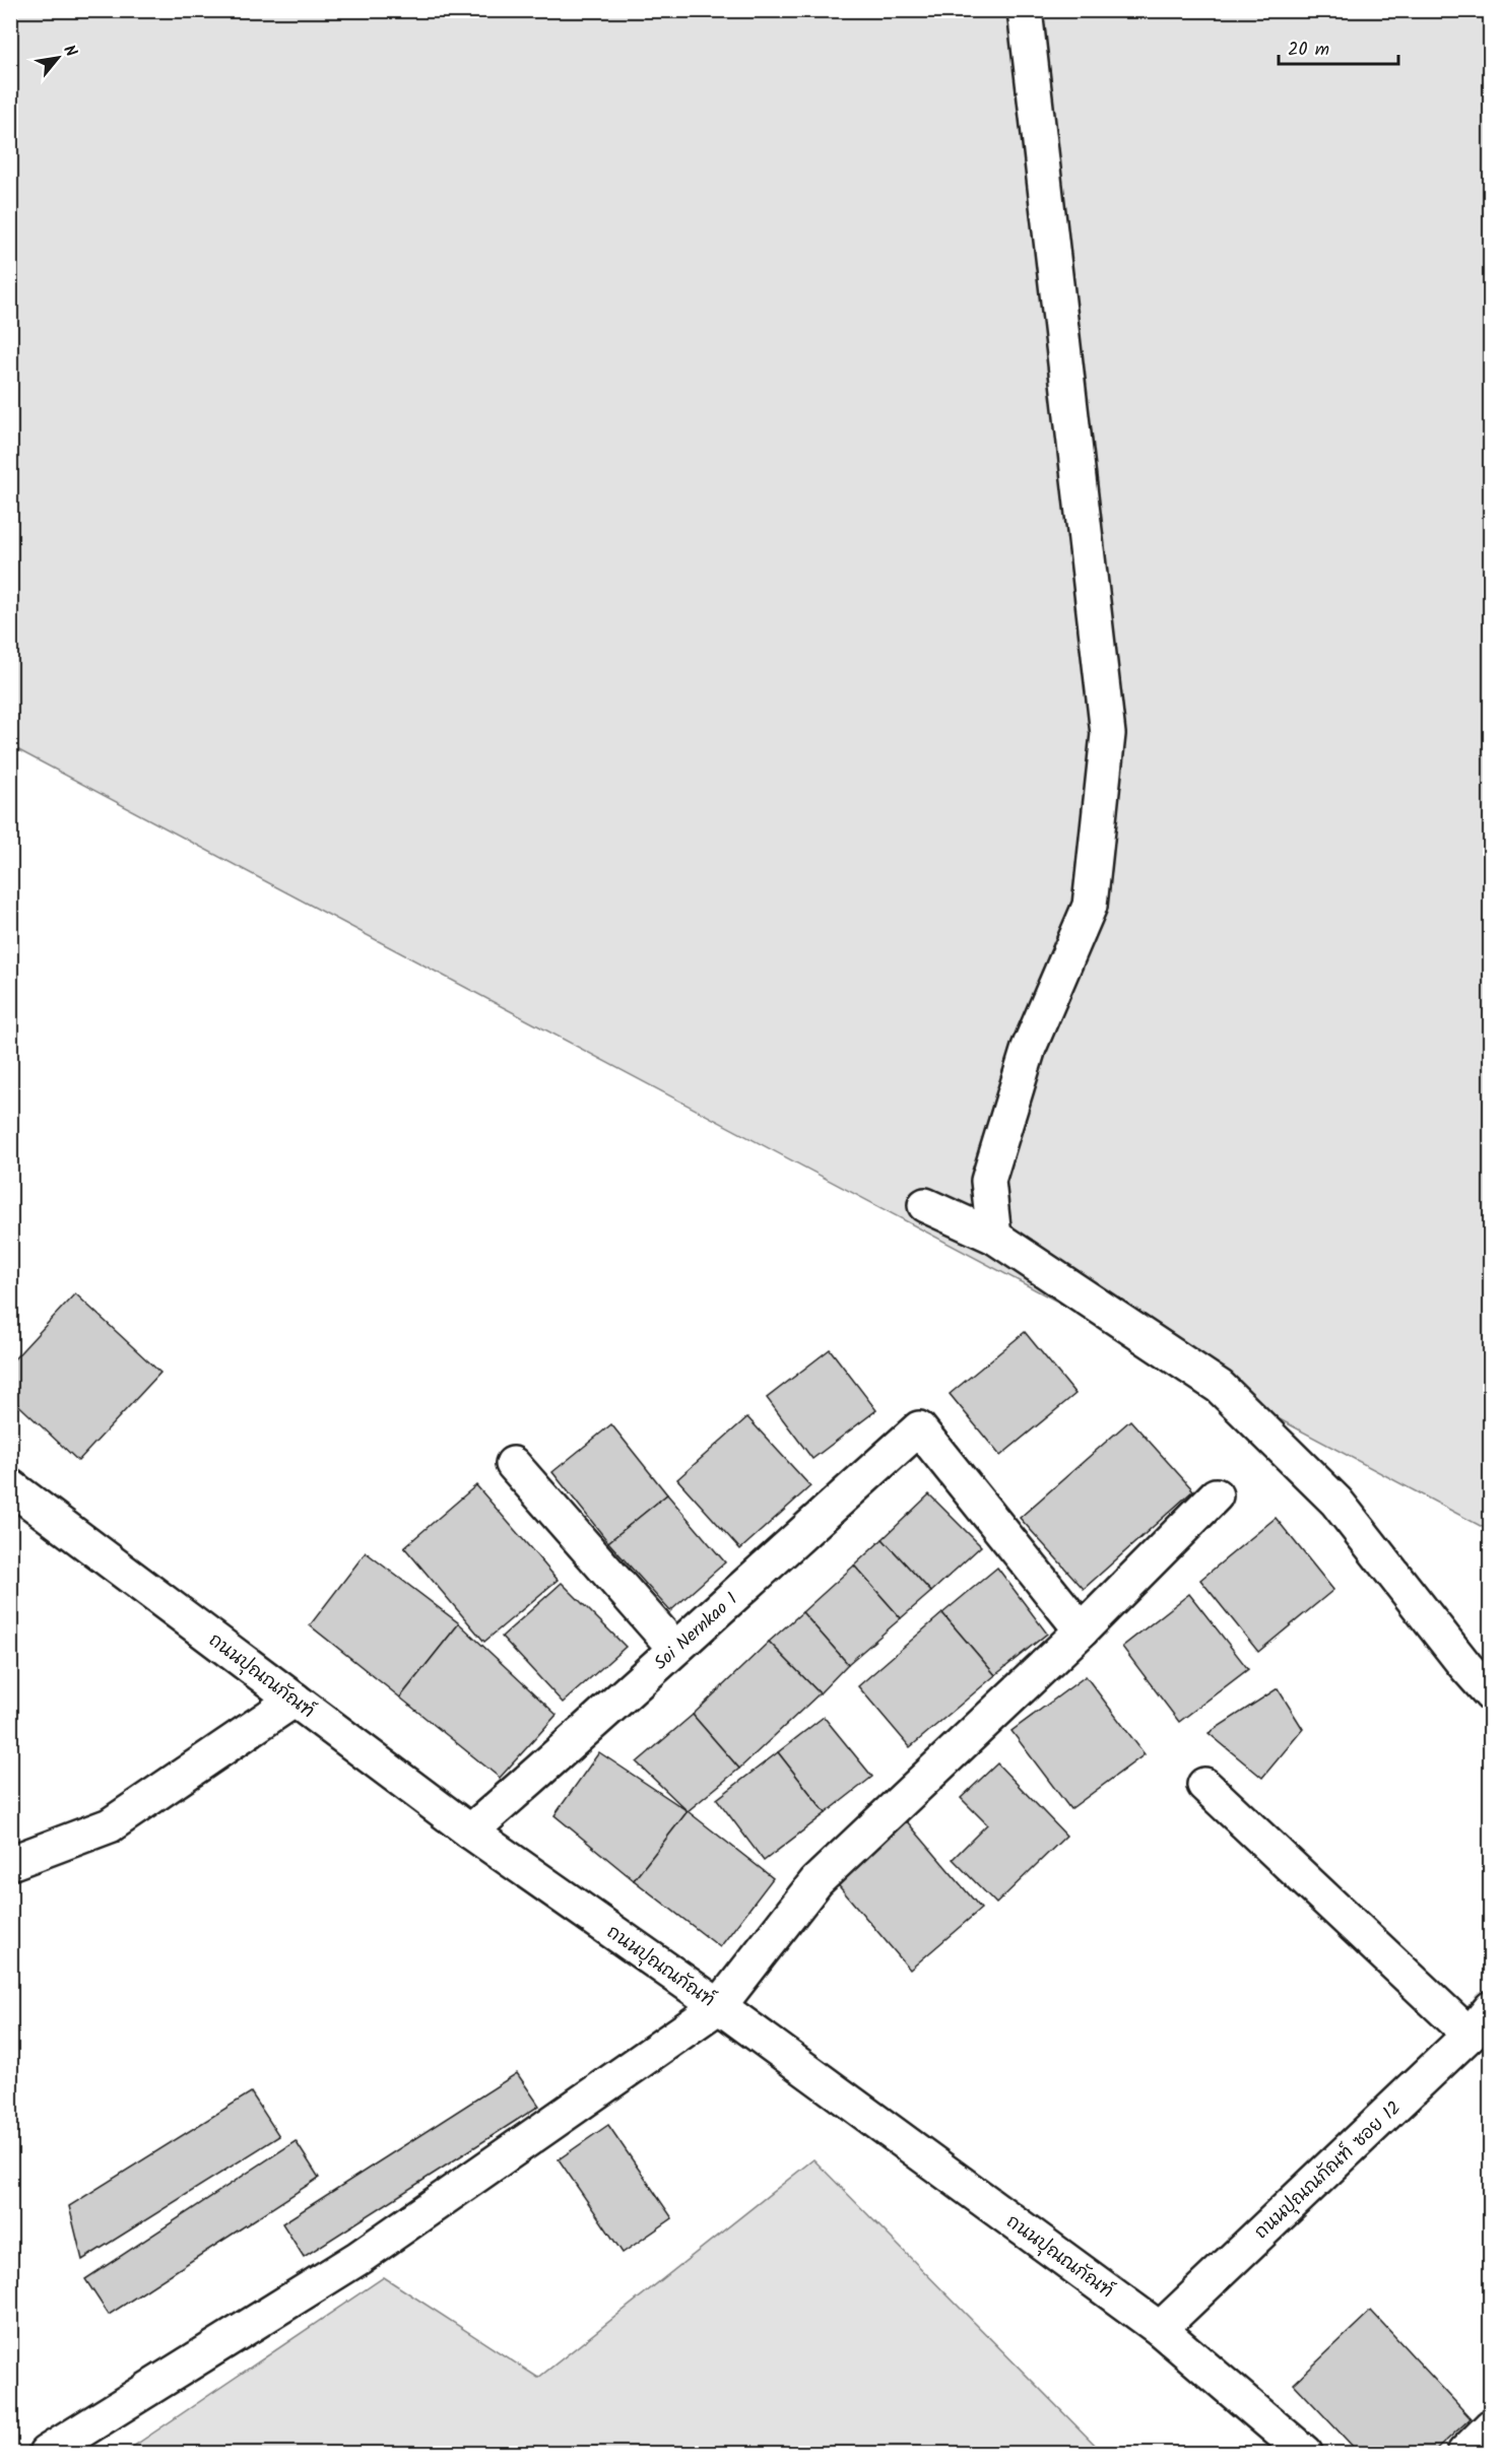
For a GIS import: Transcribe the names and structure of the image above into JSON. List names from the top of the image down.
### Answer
{
  "streets": {
    "street": ["Soi Nernkao 1", "ถนนปุณณกัณฑ์", "ถนนปุณณกัณฑ์ ซอย 12"]
  },
  "crossings": [
    ["Soi Nernkao 1", "ถนนปุณณกัณฑ์"],
    ["ถนนปุณณกัณฑ์", "ถนนปุณณกัณฑ์ ซอย 12"]
  ],
  "scale_bar": "20 m",
  "north": "top right"
}
